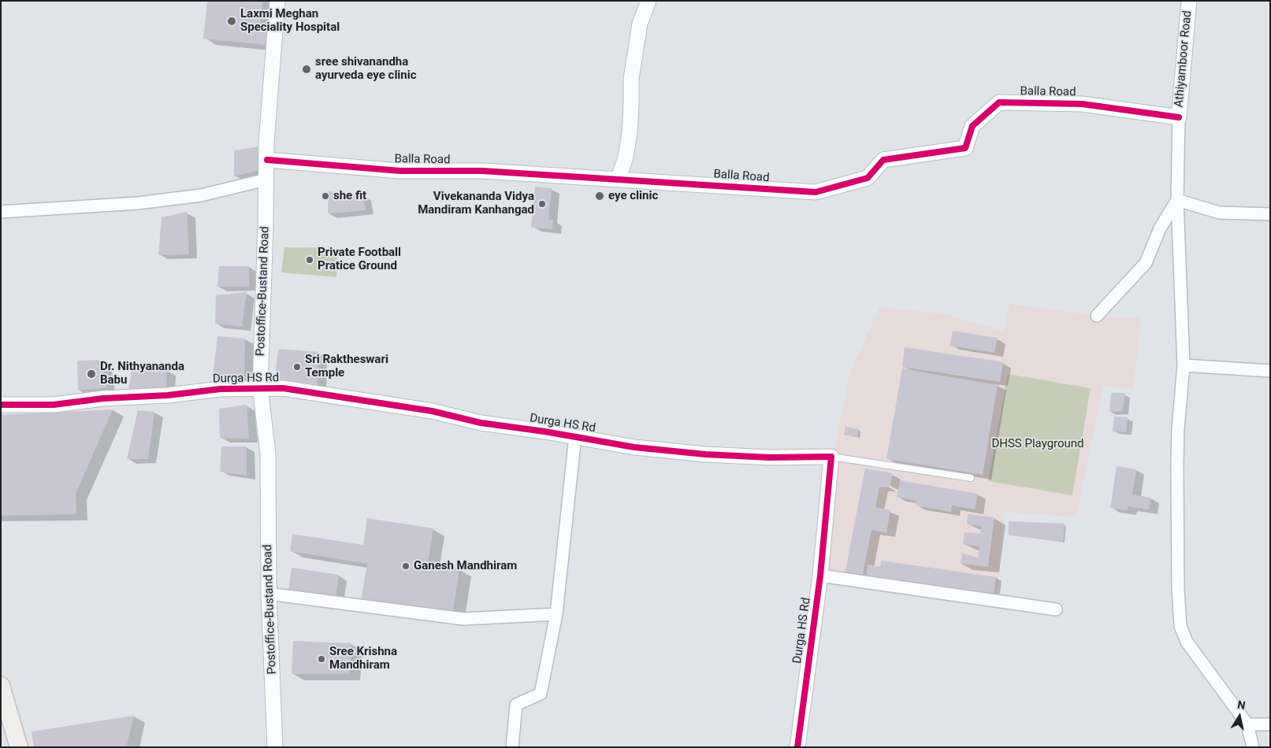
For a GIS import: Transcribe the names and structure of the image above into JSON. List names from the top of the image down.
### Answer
{
  "streets": {
    "street": [
      "Athiyamboor Road",
      "Balla Road",
      "Postoffice-Bustand Road",
      "Durga HS Rd"
    ]
  },
  "crossings": [
    ["Athiyamboor Road", "Balla Road"],
    ["Balla Road", "Postoffice-Bustand Road"],
    ["Postoffice-Bustand Road", "Durga HS Rd"]
  ],
  "parks": ["DHSS Playground"],
  "places": [
    "Laxmi Meghan Speciality Hospital",
    "sree shivanandha ayurveda eye clinic",
    "she fit",
    "eye clinic",
    "Vivekananda Vidya Mandiram Kanhangad",
    "Private Football Pratice Ground",
    "Sri Raktheswari Temple",
    "Dr. Nithyananda Babu",
    "Ganesh Mandhiram",
    "Sree Krishna Mandhiram"
  ],
  "north": "top"
}
